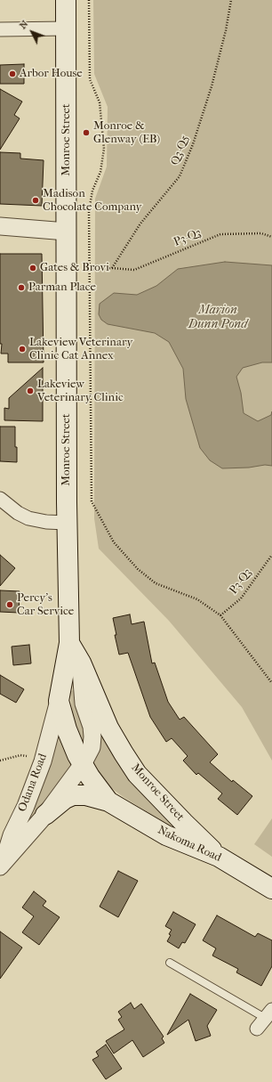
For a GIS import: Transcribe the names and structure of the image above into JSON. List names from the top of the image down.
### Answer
{
  "streets": {
    "main road": ["Monroe Street", "Nakoma Road"],
    "street": ["Odana Road"],
    "path": ["Q3-Q5", "P3-Q3"]
  },
  "crossings": [
    ["Monroe Street", "Odana Road"],
    ["Monroe Street", "Nakoma Road"],
    ["Q3-Q5", "P3-Q3"],
    ["Odana Road", "Nakoma Road"]
  ],
  "water": ["Marion Dunn Pond"],
  "places": [
    "Arbor House",
    "Monroe & Glenway (EB)",
    "Madison Chocolate Company",
    "Gates & Brovi",
    "Parman Place",
    "Lakeview Veterinary Clinic Cat Annex",
    "Lakeview Veterinary Clinic",
    "Percy's Car Service"
  ],
  "north": "top left"
}
